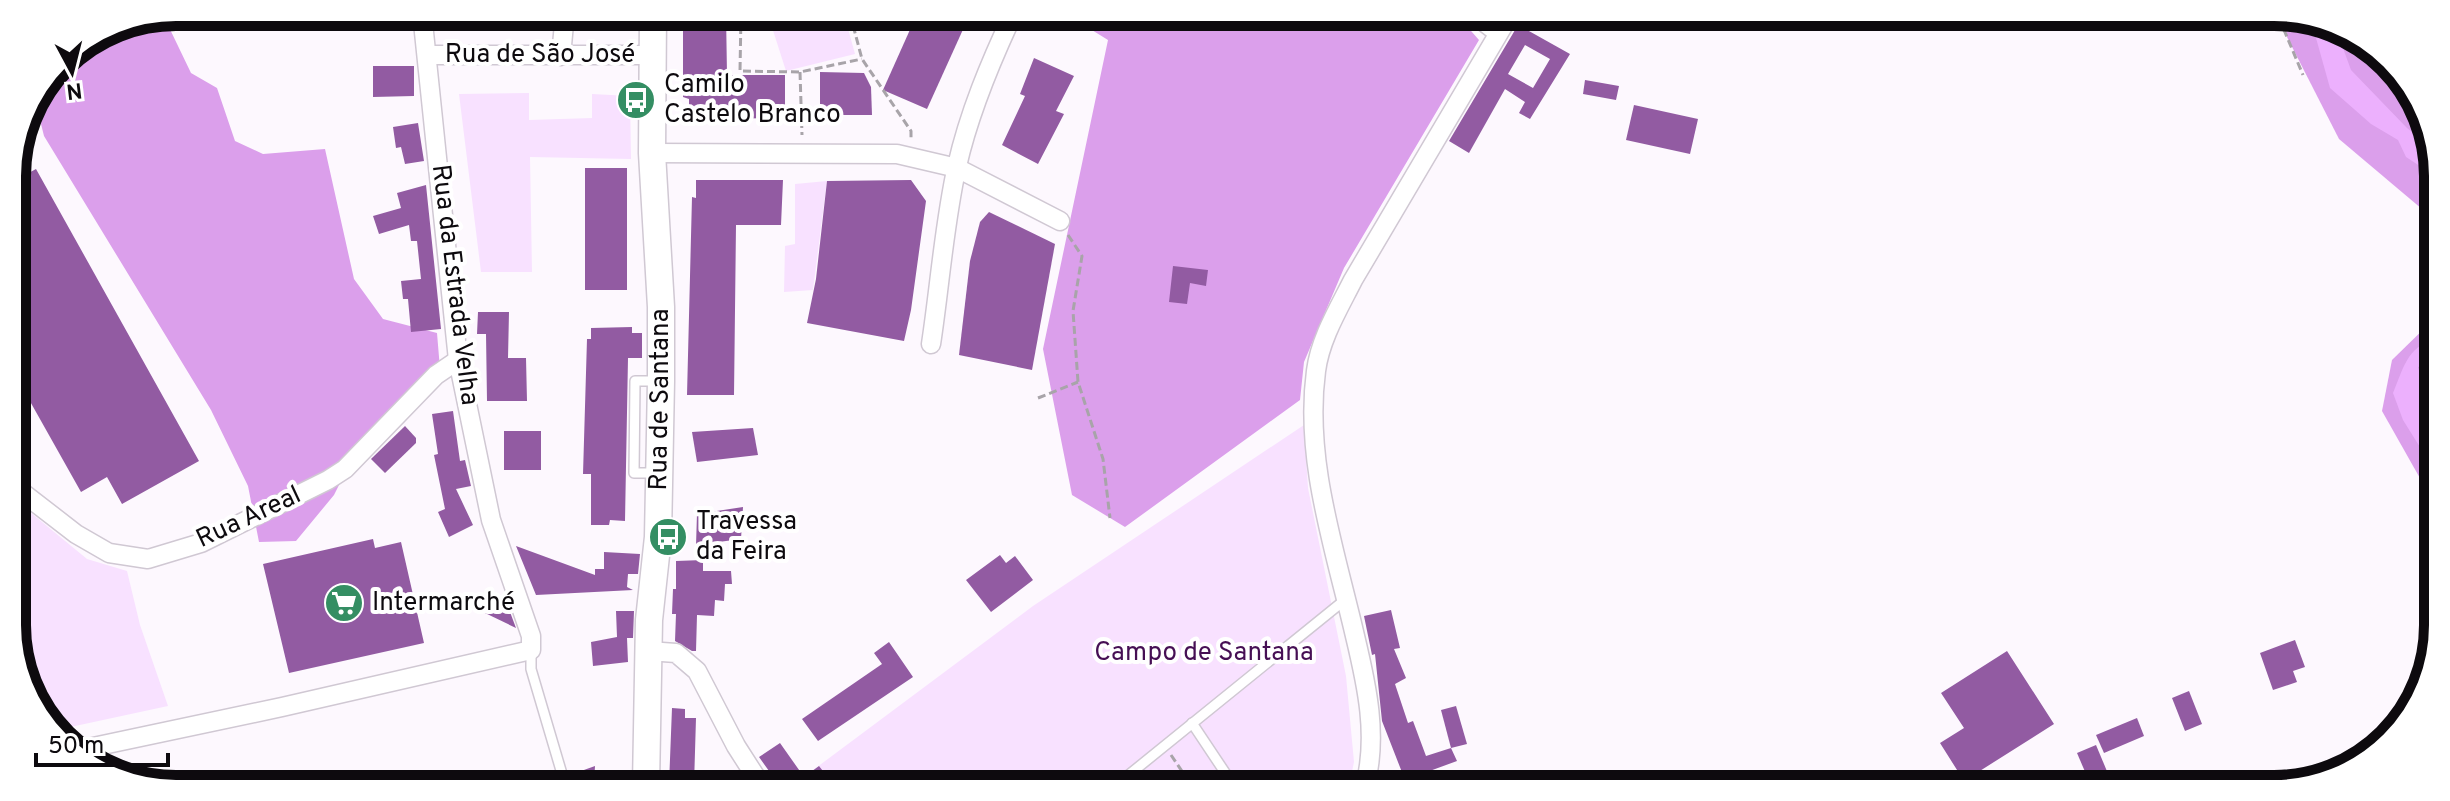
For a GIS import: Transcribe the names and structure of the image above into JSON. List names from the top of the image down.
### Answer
{
  "streets": {
    "main road": ["Rua de Santana"],
    "street": ["Rua de São José", "Rua da Estrada Velha", "Rua Areal"]
  },
  "crossings": [
    ["Rua de São José", "Rua da Estrada Velha"],
    ["Rua de São José", "Rua de Santana"],
    ["Rua da Estrada Velha", "Rua Areal"]
  ],
  "parks": ["Campo de Santana"],
  "places": {
    "bus stop": ["Camilo Castelo Branco", "Travessa da Feira"],
    "supermarket": ["Intermarché"]
  },
  "scale_bar": "50 m",
  "north": "bottom"
}
